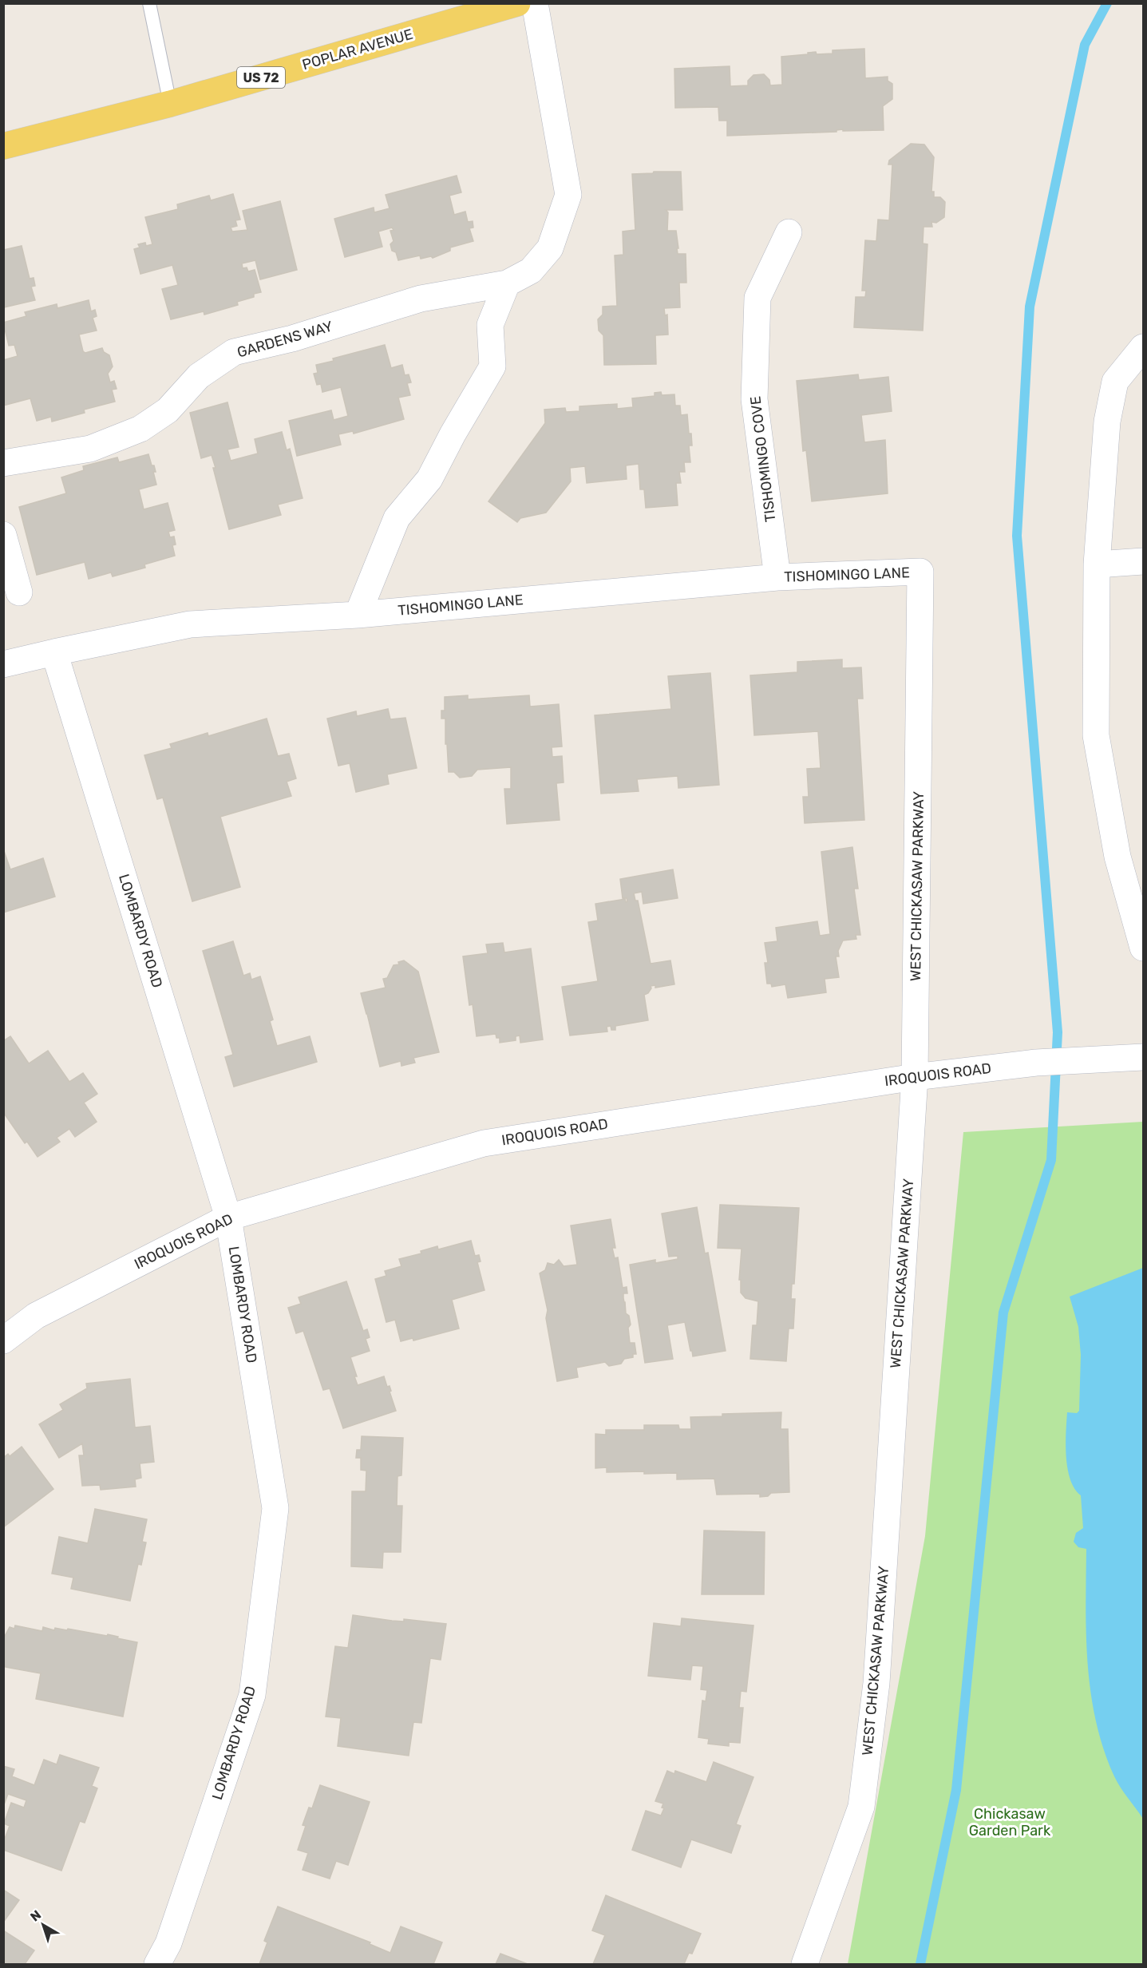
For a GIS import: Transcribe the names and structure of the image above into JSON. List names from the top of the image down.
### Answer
{
  "streets": {
    "main road": ["POPLAR AVENUE", "US 72"],
    "street": [
      "GARDENS WAY",
      "TISHOMINGO COVE",
      "TISHOMINGO LANE",
      "WEST CHICKASAW PARKWAY",
      "LOMBARDY ROAD",
      "IROQUOIS ROAD"
    ]
  },
  "crossings": [
    ["TISHOMINGO COVE", "TISHOMINGO LANE"],
    ["TISHOMINGO LANE", "WEST CHICKASAW PARKWAY"],
    ["TISHOMINGO LANE", "LOMBARDY ROAD"],
    ["WEST CHICKASAW PARKWAY", "IROQUOIS ROAD"],
    ["LOMBARDY ROAD", "IROQUOIS ROAD"]
  ],
  "parks": ["Chickasaw Garden Park"],
  "north": "top left"
}
